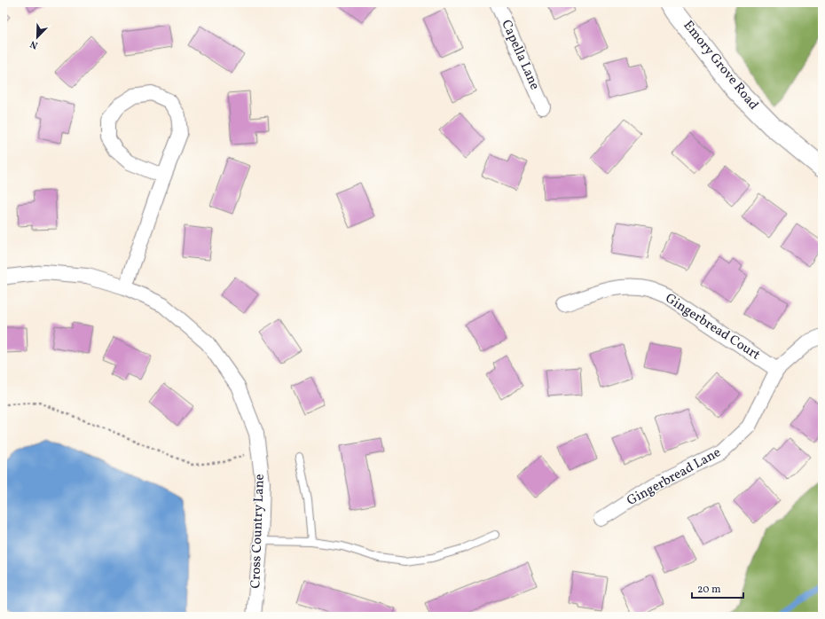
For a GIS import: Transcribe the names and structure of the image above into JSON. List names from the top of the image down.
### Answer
{
  "streets": {
    "street": [
      "Capella Lane",
      "Emory Grove Road",
      "Gingerbread Court",
      "Gingerbread Lane",
      "Cross Country Lane"
    ]
  },
  "crossings": [
    ["Gingerbread Court", "Gingerbread Lane"]
  ],
  "scale_bar": "20 m",
  "north": "bottom left"
}
